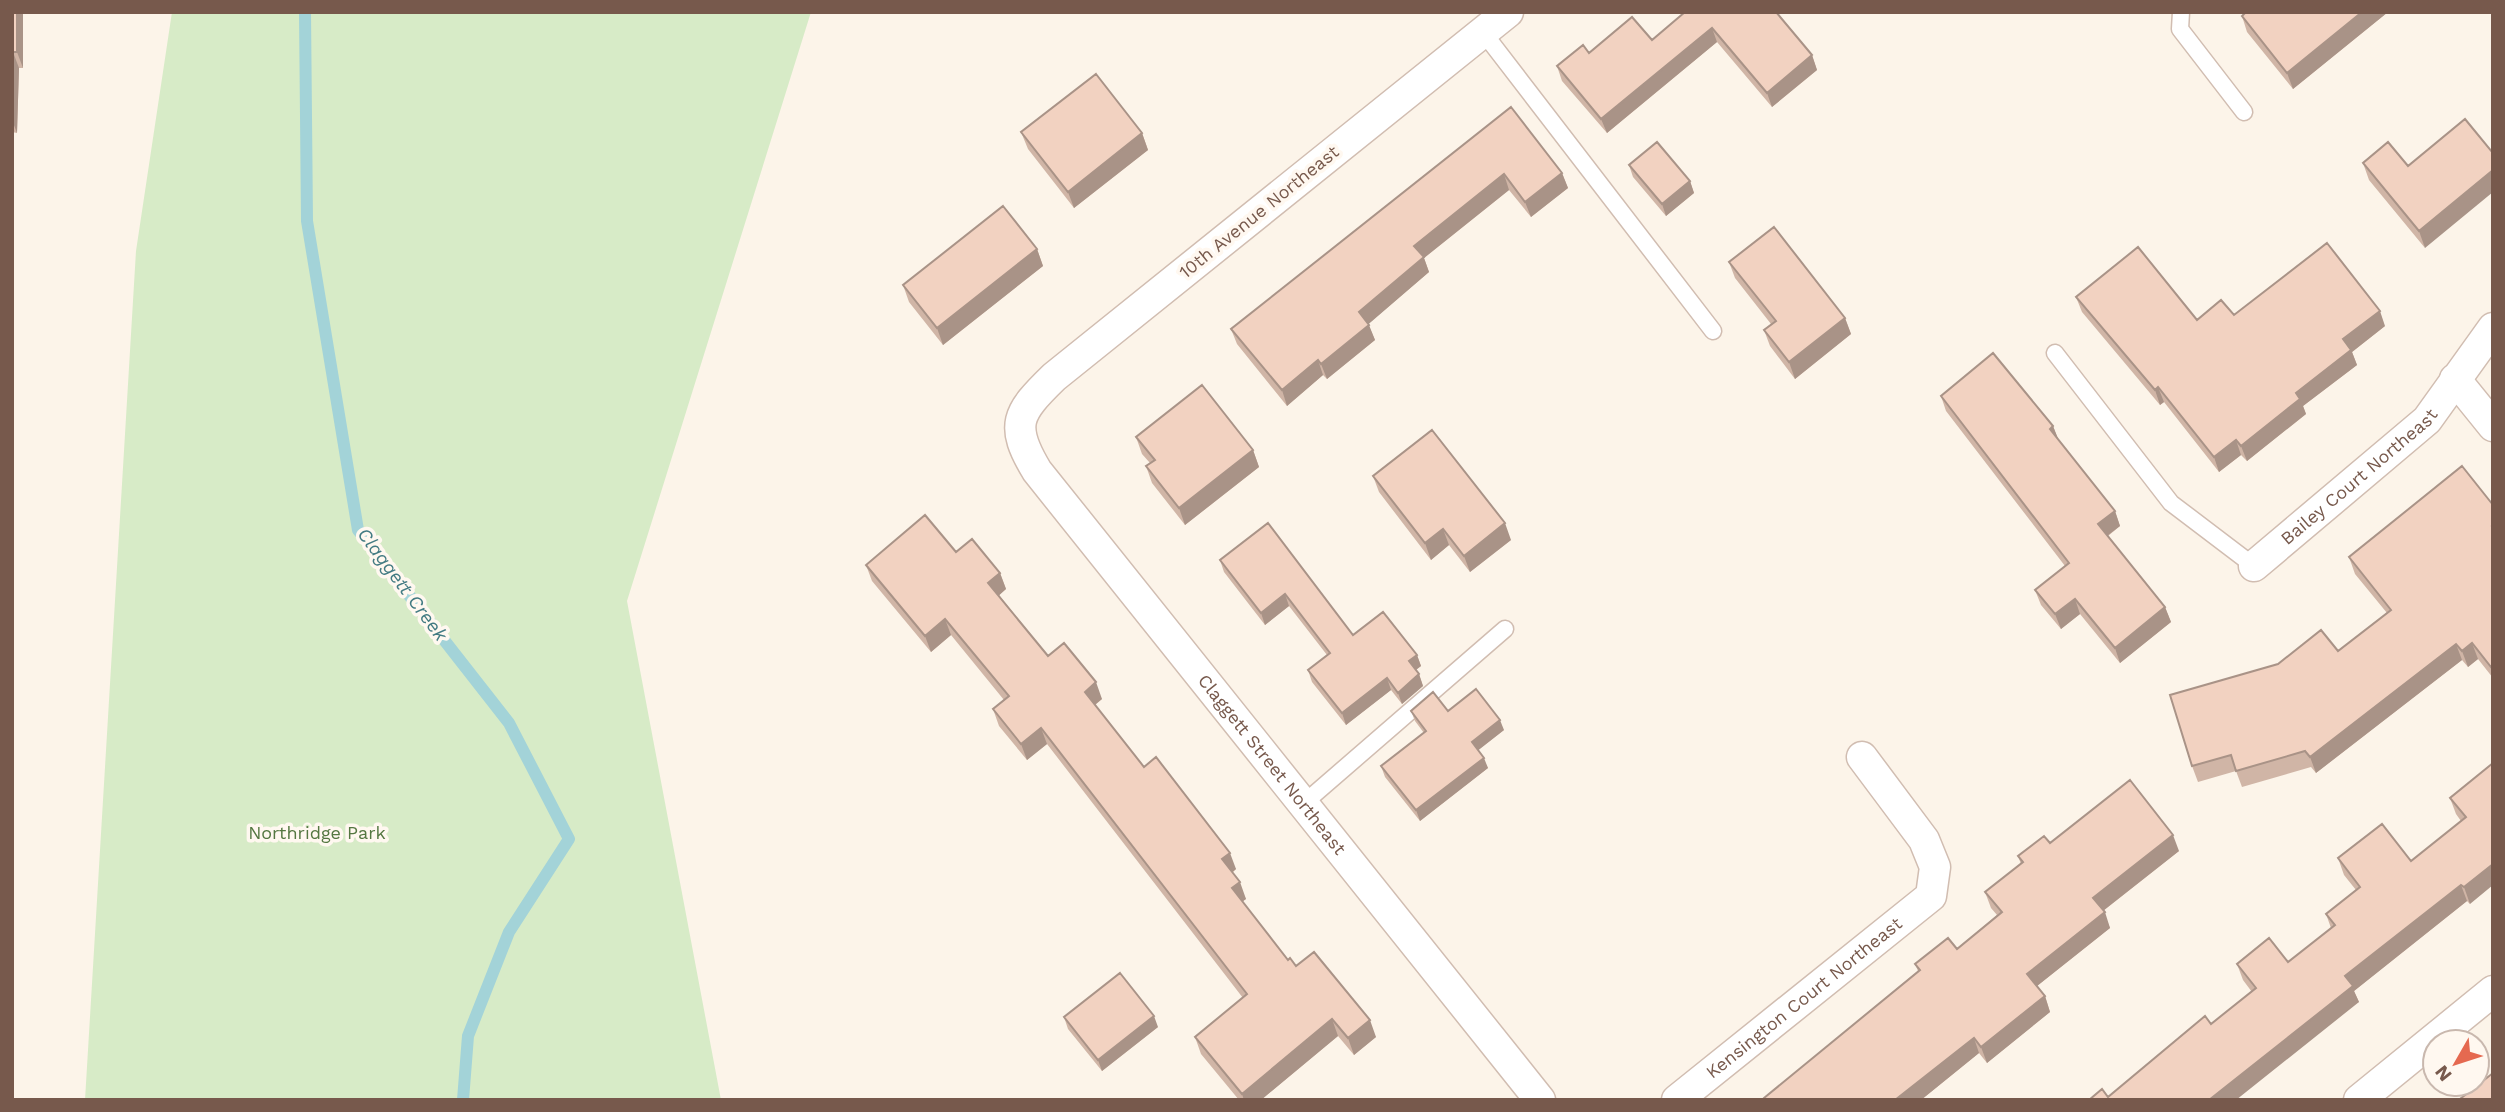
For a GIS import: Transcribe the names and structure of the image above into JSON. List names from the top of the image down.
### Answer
{
  "streets": {
    "street": [
      "10th Avenue Northeast",
      "Bailey Court Northeast",
      "Claggett Street Northeast",
      "Kensington Court Northeast"
    ]
  },
  "crossings": [
    ["10th Avenue Northeast", "Claggett Street Northeast"]
  ],
  "water": ["Claggett Creek"],
  "parks": ["Northridge Park"],
  "north": "bottom left"
}
